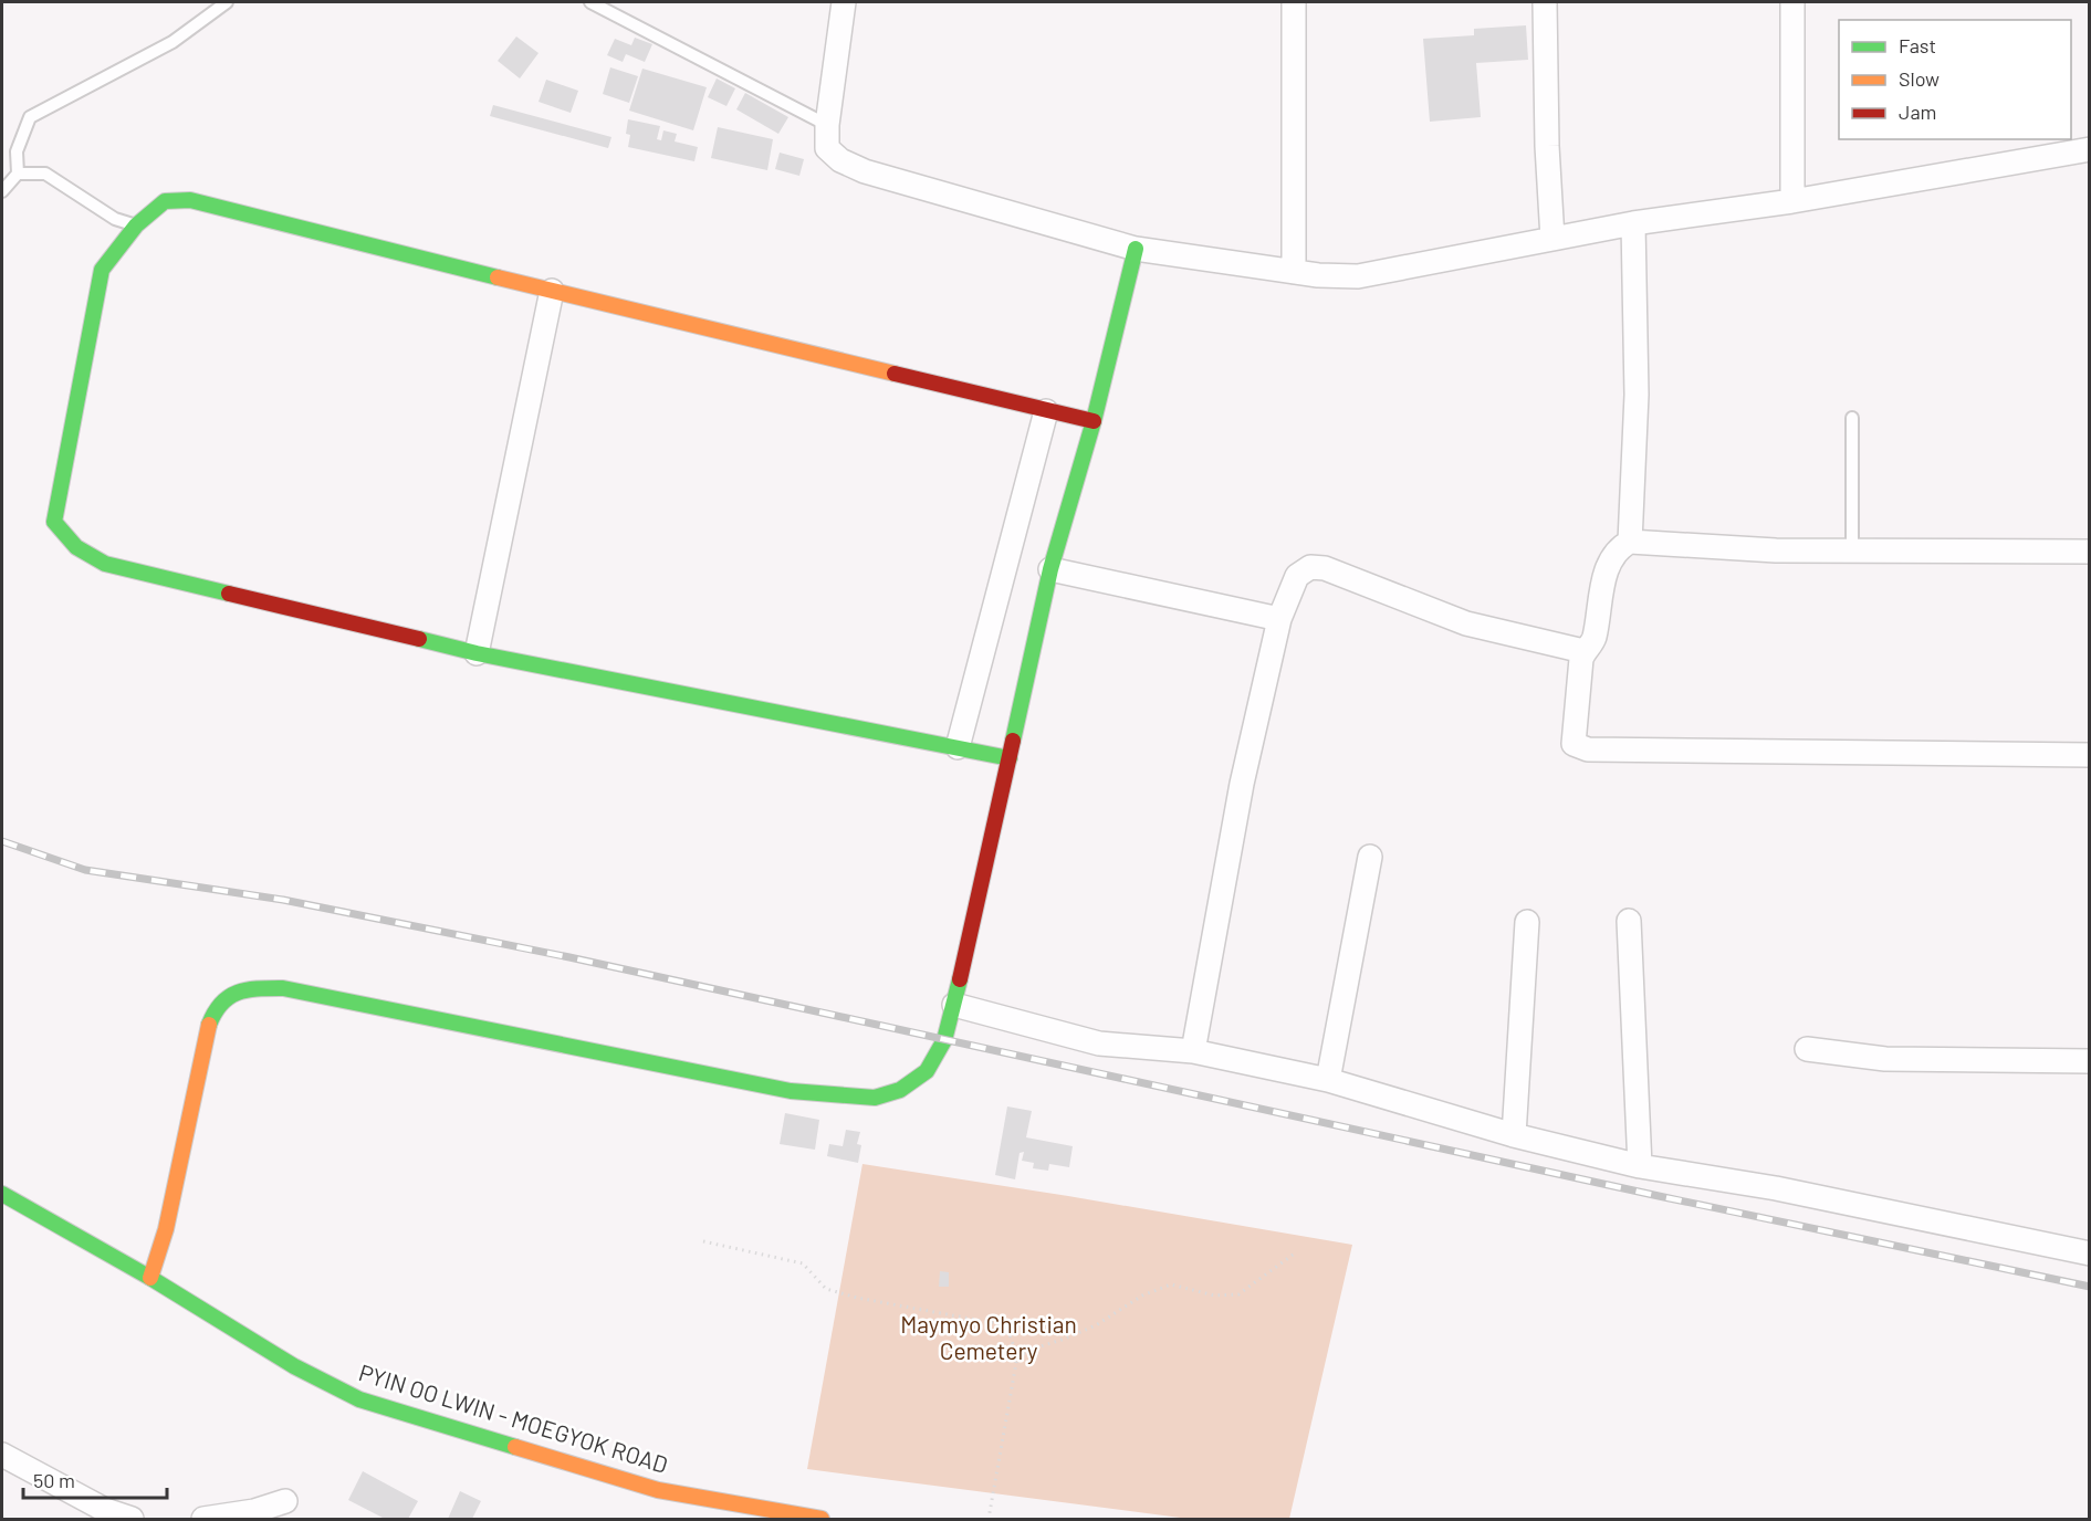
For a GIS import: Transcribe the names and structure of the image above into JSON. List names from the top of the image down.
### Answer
{
  "streets": {
    "street": ["PYIN OO LWIN - MOEGYOK ROAD"]
  },
  "parks": ["Maymyo Christian Cemetery"],
  "legend": ["Fast", "Slow", "Jam"],
  "scale_bar": "50 m"
}
